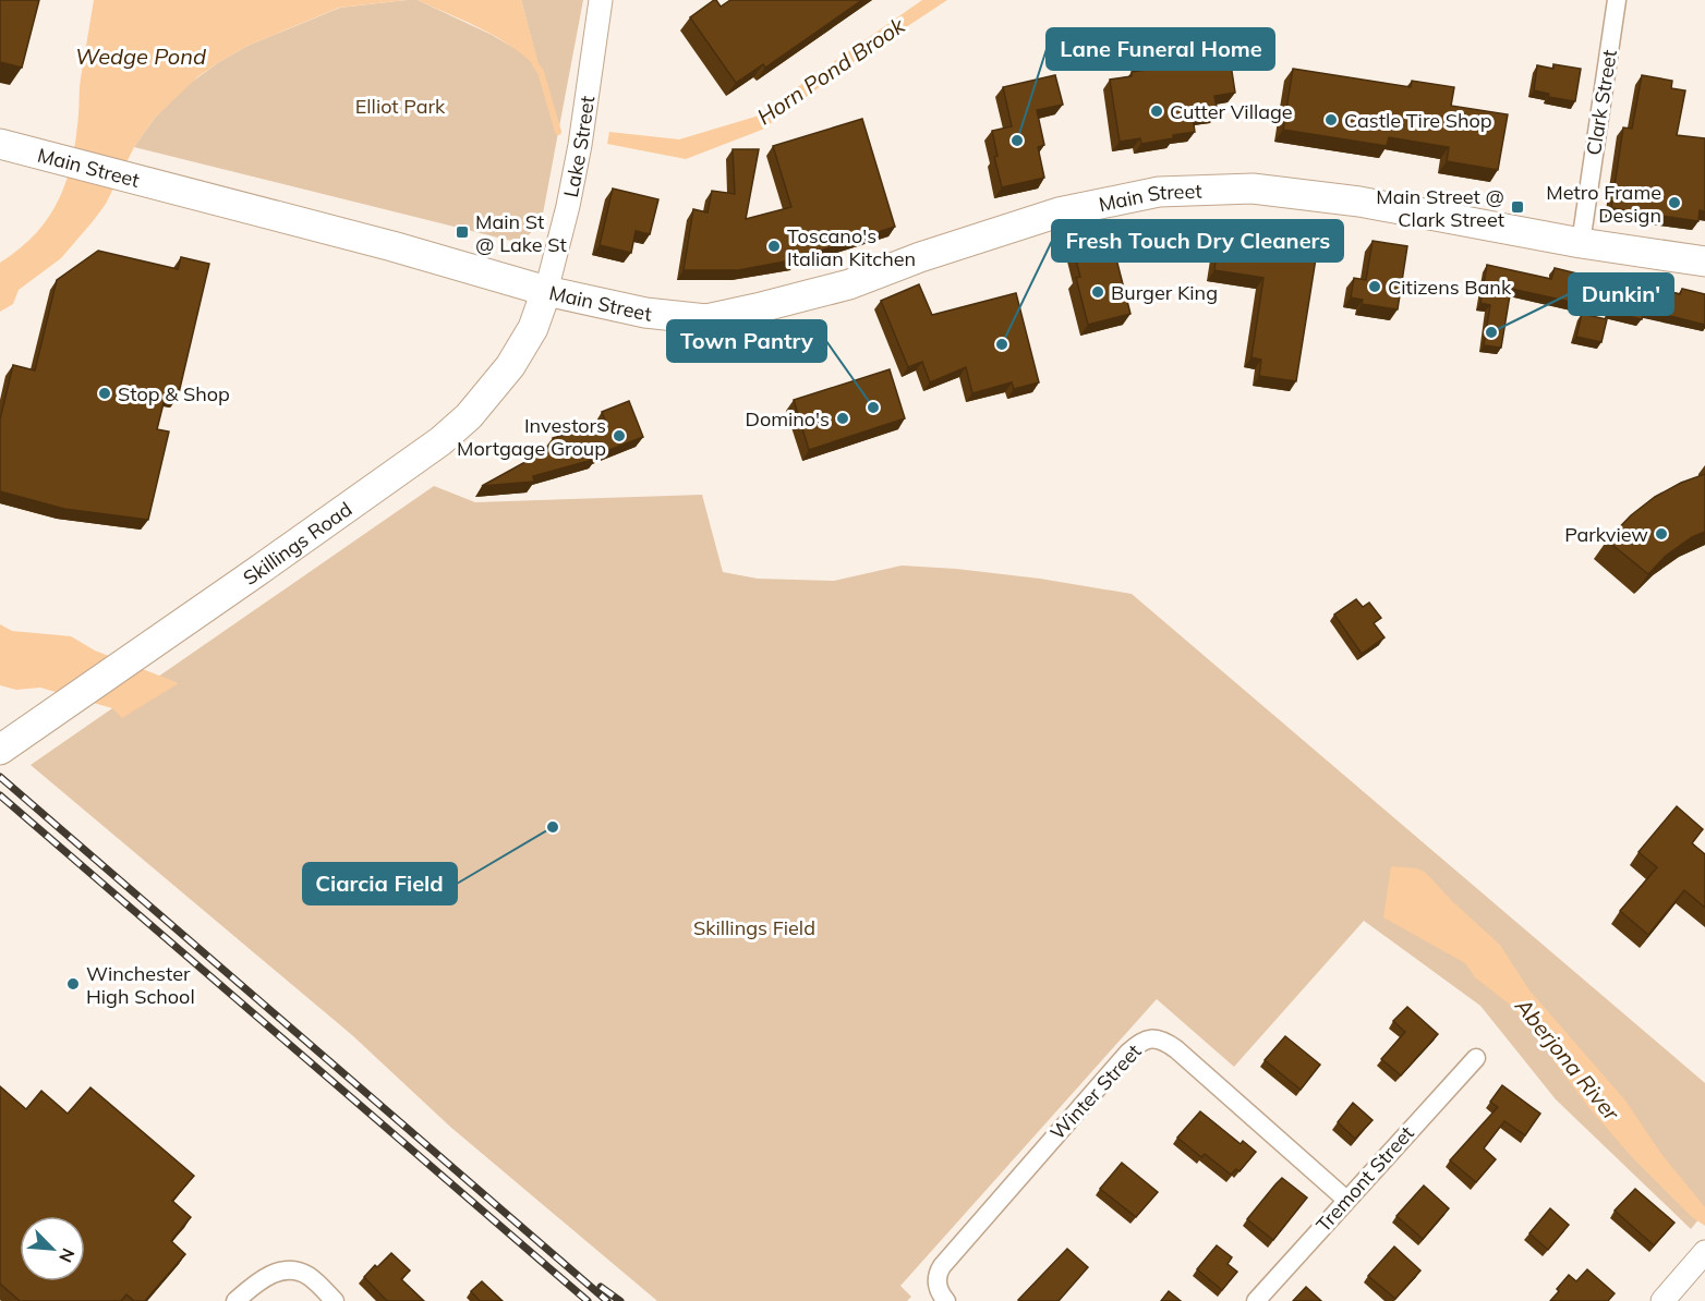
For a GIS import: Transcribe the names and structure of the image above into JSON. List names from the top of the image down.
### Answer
{
  "streets": {
    "main road": ["Main Street", "Skillings Road"],
    "street": [
      "Clark Street",
      "Lake Street",
      "Winter Street",
      "Tremont Street"
    ]
  },
  "crossings": [
    ["Clark Street", "Main Street"],
    ["Lake Street", "Main Street"],
    ["Lake Street", "Skillings Road"],
    ["Main Street", "Skillings Road"],
    ["Winter Street", "Tremont Street"]
  ],
  "water": ["Wedge Pond", "Horn Pond Brook", "Aberjona River"],
  "parks": ["Elliot Park", "Skillings Field"],
  "places": {
    "other": [
      "Cutter Village",
      "Castle Tire Shop",
      "Lane Funeral Home",
      "Metro Frame Design",
      "Toscano's Italian Kitchen",
      "Citizens Bank",
      "Burger King",
      "Dunkin'",
      "Fresh Touch Dry Cleaners",
      "Stop & Shop",
      "Town Pantry",
      "Domino's",
      "Investors Mortgage Group",
      "Parkview",
      "Ciarcia Field",
      "Winchester High School"
    ],
    "transit": ["Main Street @ Clark Street", "Main St @ Lake St"]
  },
  "north": "bottom right"
}
